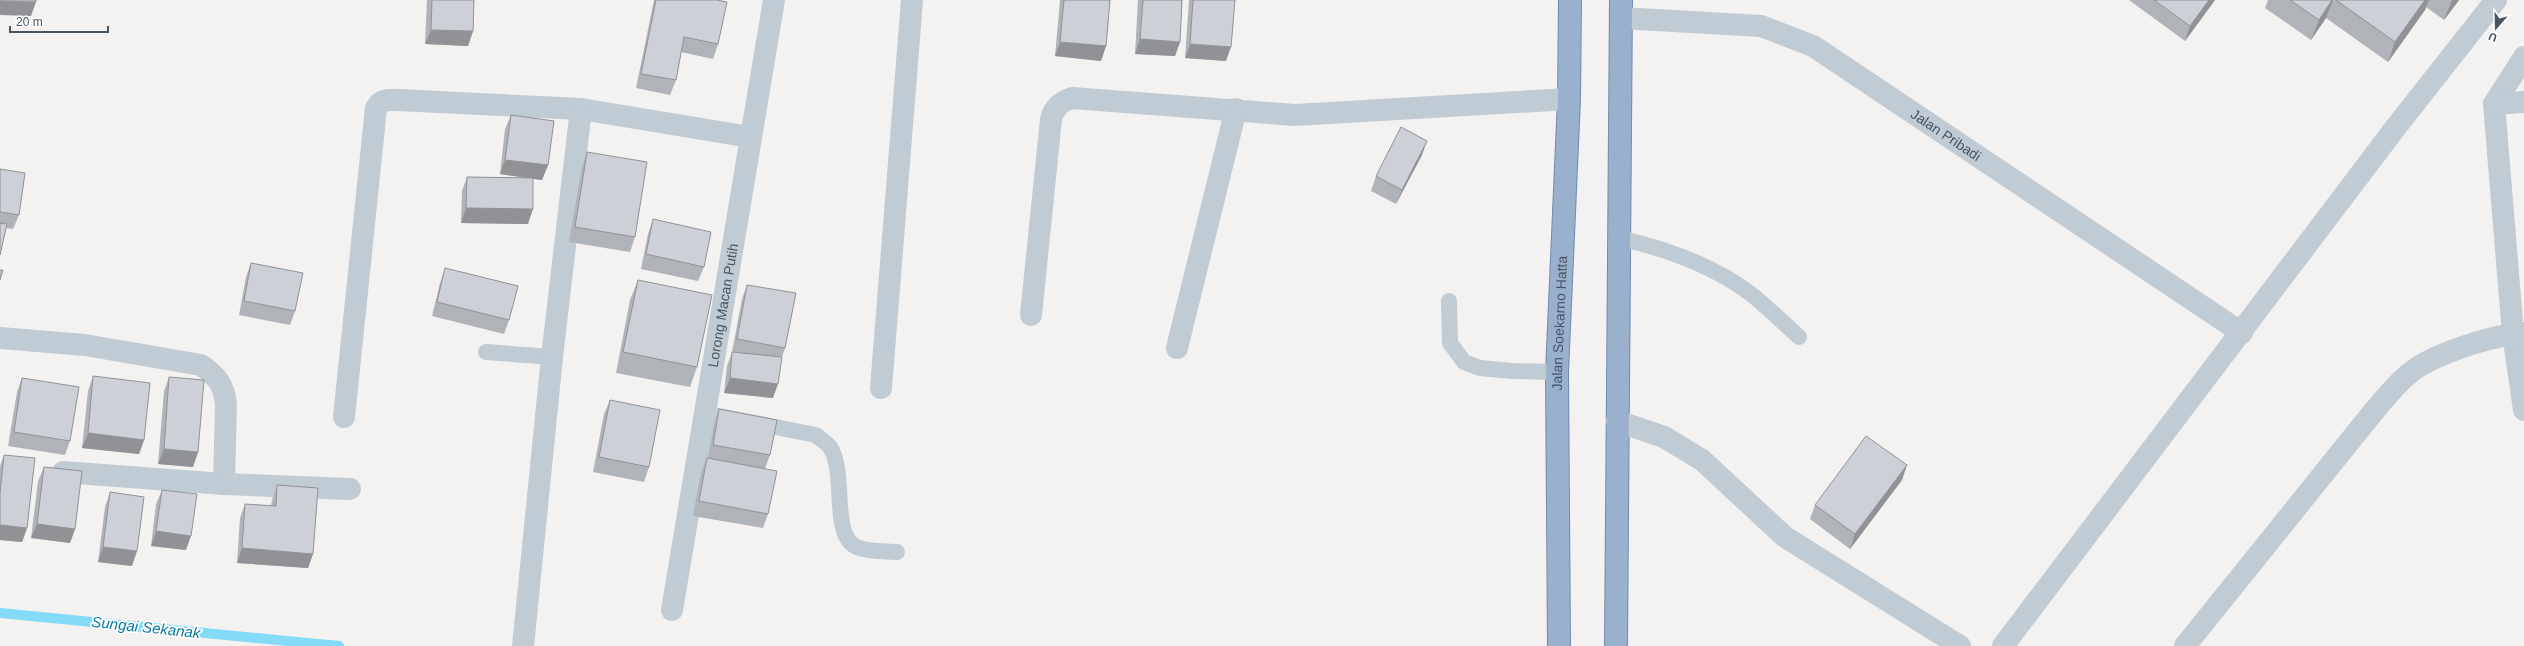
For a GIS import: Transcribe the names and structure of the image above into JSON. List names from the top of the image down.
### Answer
{
  "streets": {
    "highway": ["Jalan Soekarno Hatta"],
    "street": ["Jalan Pribadi", "Lorong Macan Putih"]
  },
  "water": ["Sungai Sekanak"],
  "scale_bar": "20 m",
  "north": "bottom"
}
